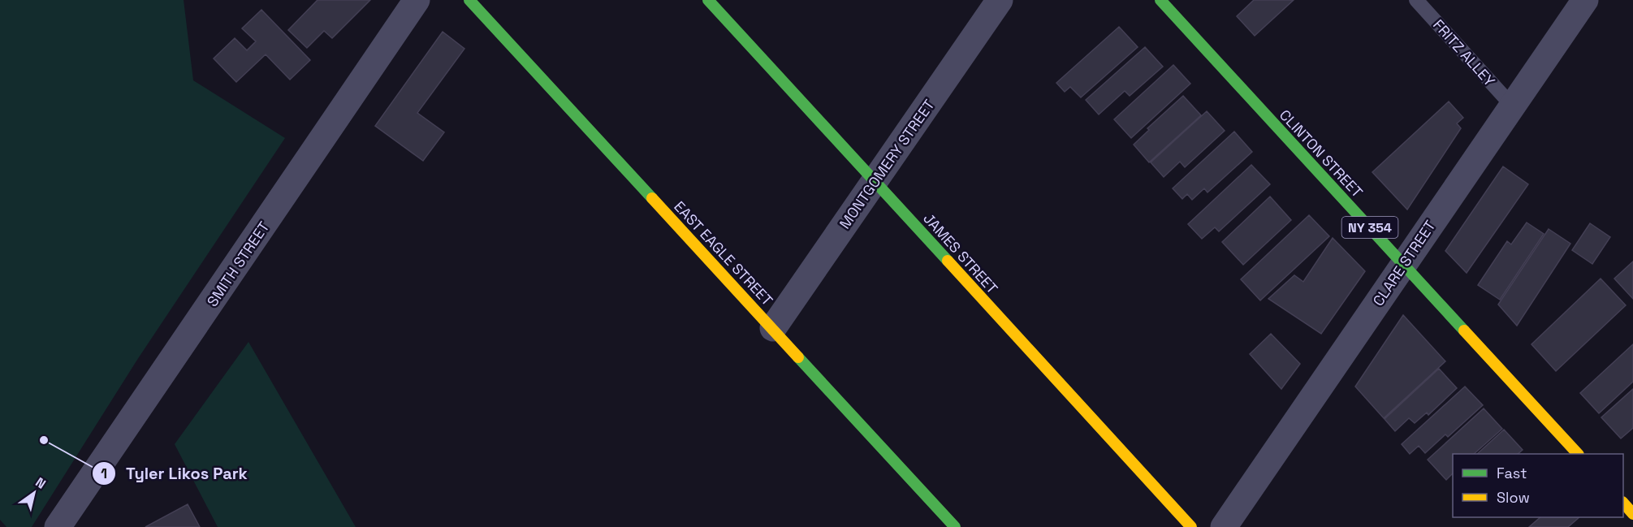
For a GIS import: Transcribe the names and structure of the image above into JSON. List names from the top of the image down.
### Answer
{
  "streets": {
    "street": [
      "CLINTON STREET",
      "MONTGOMERY STREET",
      "NY 354",
      "EAST EAGLE STREET",
      "JAMES STREET",
      "CLARE STREET",
      "SMITH STREET"
    ],
    "lane": ["FRITZ ALLEY"]
  },
  "crossings": [
    ["FRITZ ALLEY", "CLARE STREET"],
    ["CLINTON STREET", "CLARE STREET"],
    ["MONTGOMERY STREET", "EAST EAGLE STREET"],
    ["MONTGOMERY STREET", "JAMES STREET"]
  ],
  "places": ["Tyler Likos Park"],
  "legend": ["Fast", "Slow"],
  "north": "top right"
}
